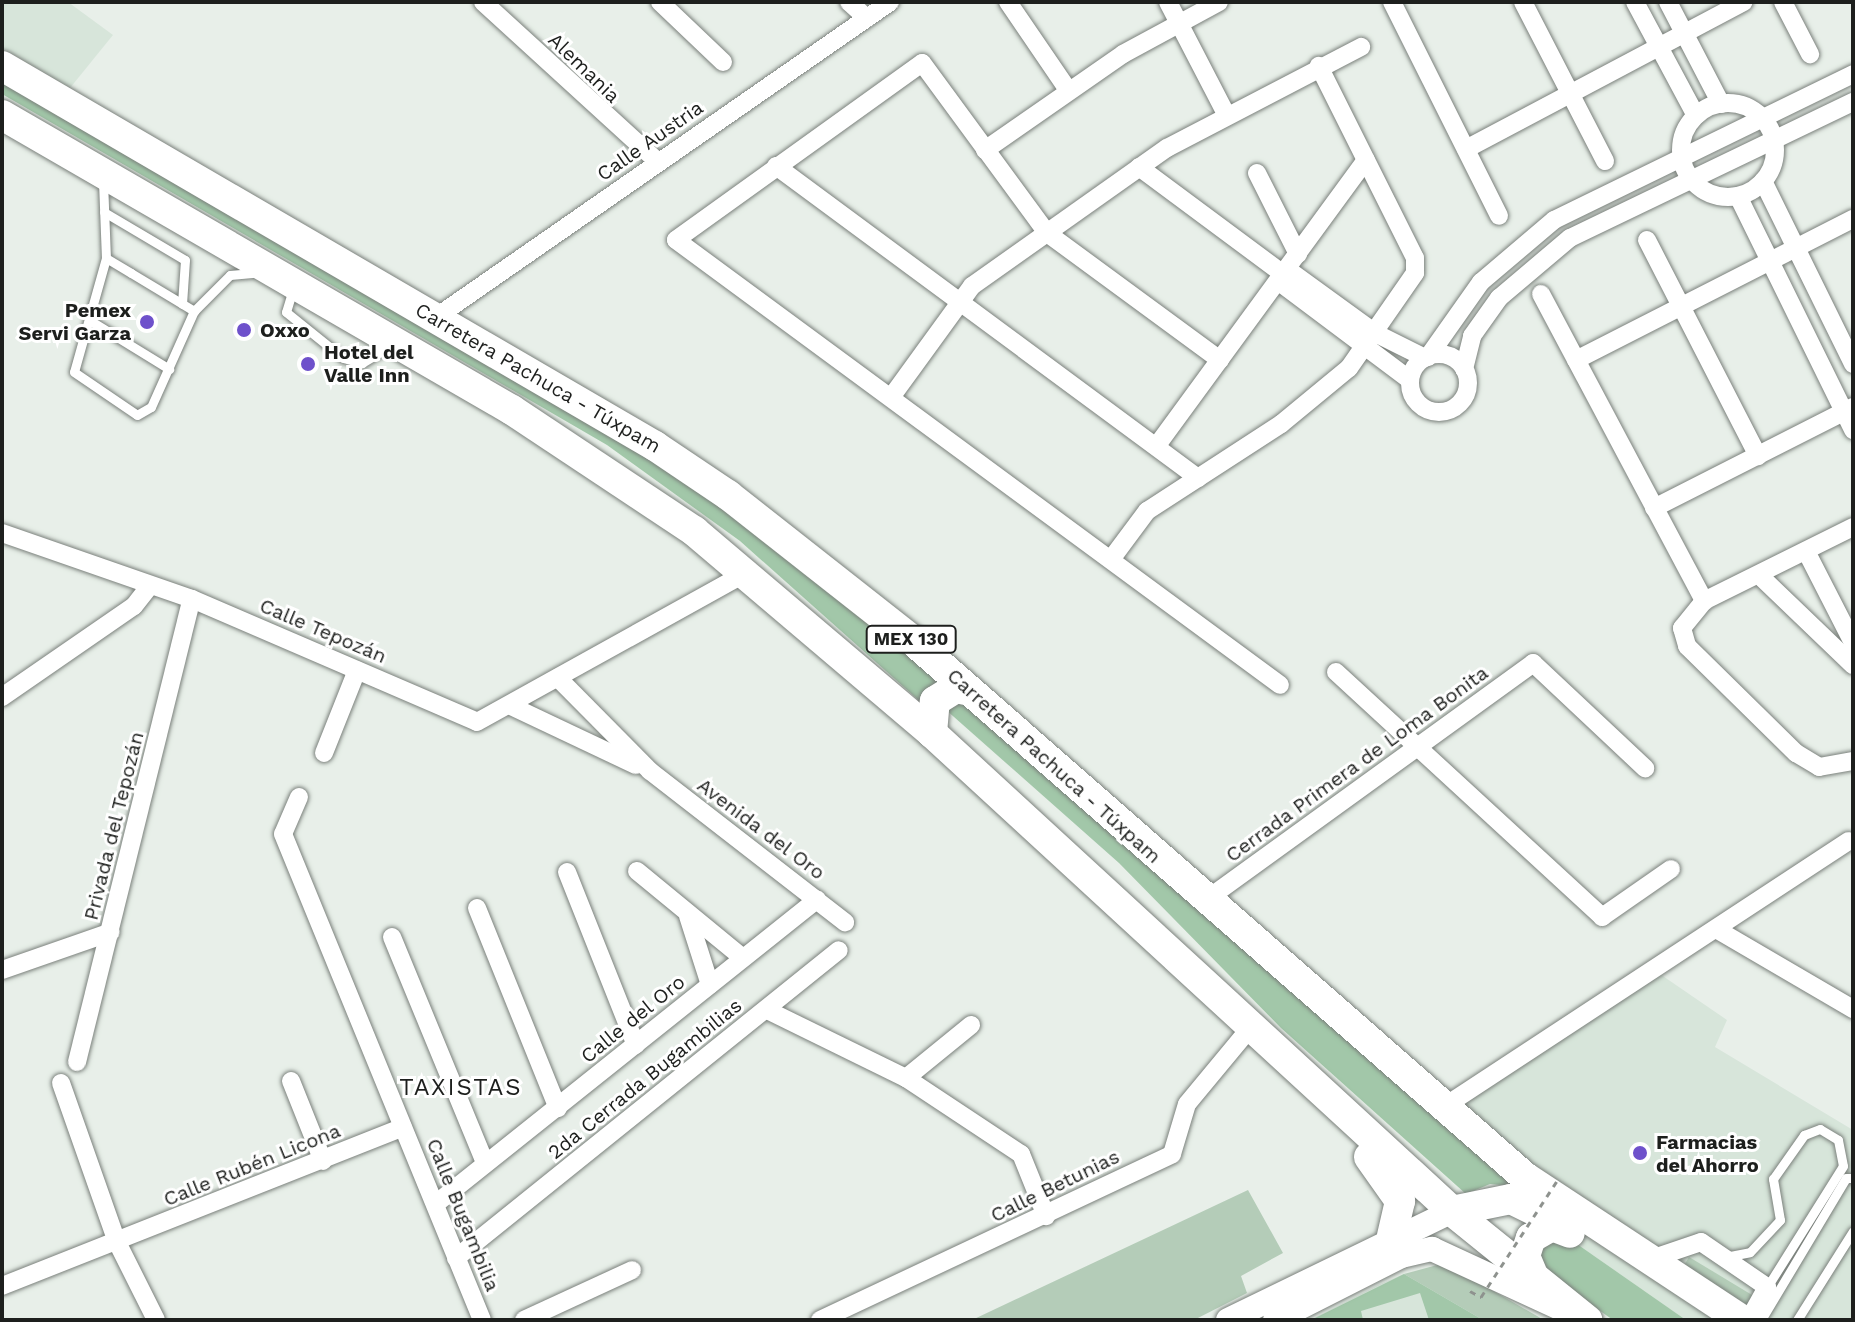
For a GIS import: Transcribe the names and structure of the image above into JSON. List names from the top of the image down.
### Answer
{
  "streets": {
    "main road": ["Carretera Pachuca - Túxpam", "MEX 130"],
    "street": [
      "Alemania",
      "Calle Austria",
      "Calle Tepozán",
      "Cerrada Primera de Loma Bonita",
      "Privada del Tepozán",
      "Avenida del Oro",
      "Calle del Oro",
      "2da Cerrada Bugambilias",
      "Calle Rubén Licona",
      "Calle Betunias",
      "Calle Bugambilia"
    ]
  },
  "crossings": [
    ["Alemania", "Calle Austria"],
    ["Calle Austria", "Carretera Pachuca - Túxpam"],
    ["Carretera Pachuca - Túxpam", "Cerrada Primera de Loma Bonita"],
    ["Carretera Pachuca - Túxpam", "Calle Betunias"],
    ["Calle Tepozán", "Privada del Tepozán"],
    ["Calle Tepozán", "Avenida del Oro"],
    ["Avenida del Oro", "Calle del Oro"],
    ["Calle del Oro", "Calle Bugambilia"],
    ["2da Cerrada Bugambilias", "Calle Betunias"],
    ["2da Cerrada Bugambilias", "Calle Bugambilia"],
    ["Calle Rubén Licona", "Calle Bugambilia"]
  ],
  "districts": ["TAXISTAS"],
  "places": [
    "Pemex Servi Garza",
    "Oxxo",
    "Hotel del Valle Inn",
    "Farmacias del Ahorro"
  ]
}
